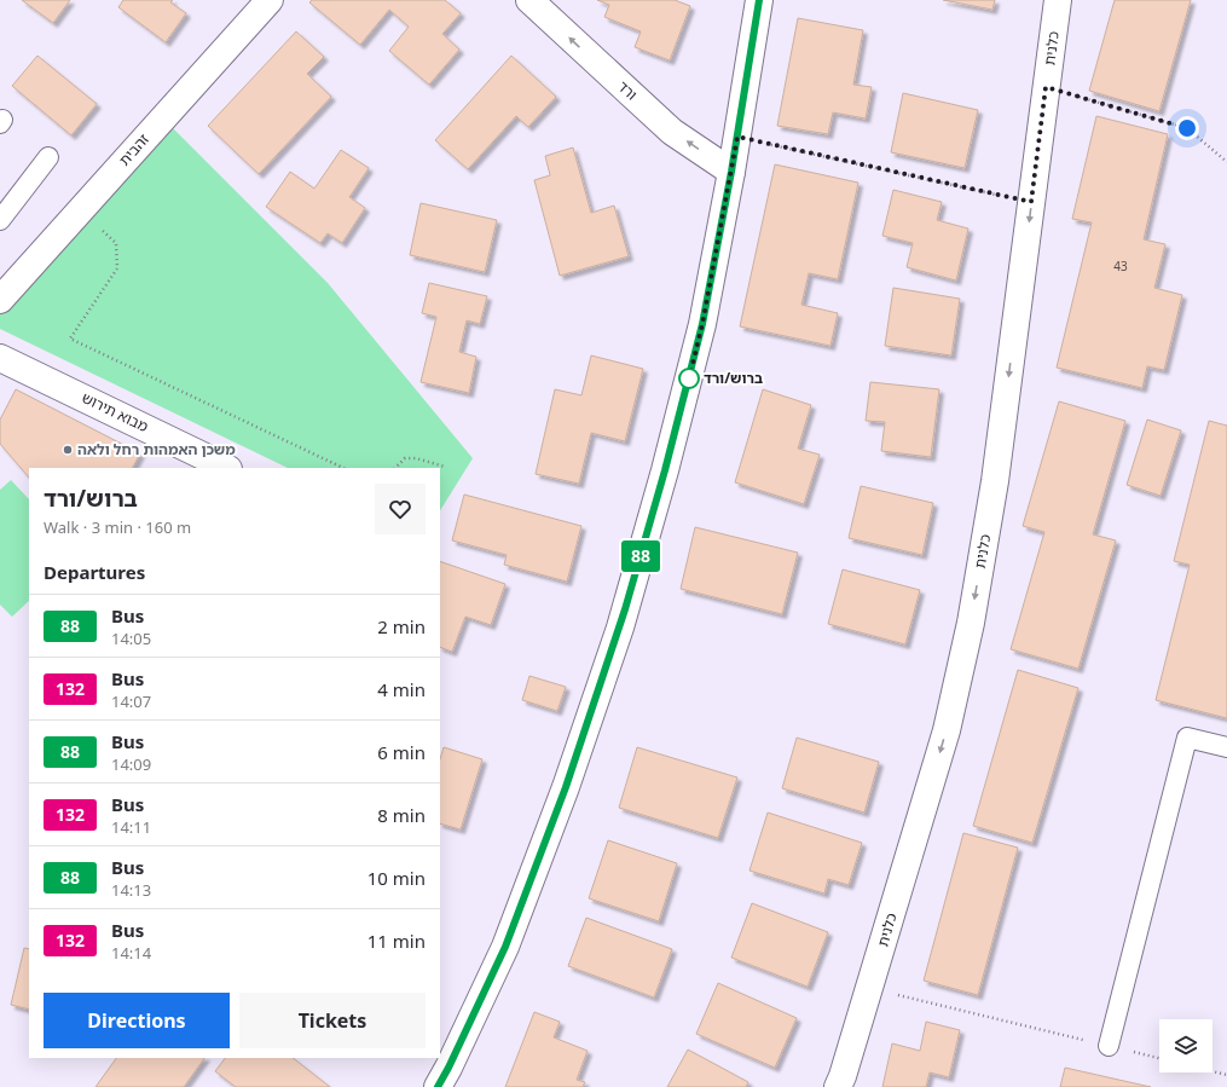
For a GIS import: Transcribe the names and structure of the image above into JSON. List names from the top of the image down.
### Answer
{
  "streets": {
    "street": [
      "כלנית",
      "ורד",
      "זהבית",
      "מבוא תירוש"
    ]
  },
  "one_way": ["כלנית", "ורד"],
  "places": ["ברוש/ורד", "משכן האמהות רחל ולאה"],
  "lines": ["bus line 88"],
  "house_numbers": ["43"],
  "page": {
    "on_map": "88",
    "heading": [
      ["ברוש/ורד", "Walk · 3 min · 160 m"],
      "Departures"
    ],
    "list": [
      {
        "mark": "88",
        "name": "Bus",
        "note": "14:05",
        "value": "2 min"
      },
      {
        "mark": "132",
        "name": "Bus",
        "note": "14:07",
        "value": "4 min"
      },
      {
        "mark": "88",
        "name": "Bus",
        "note": "14:09",
        "value": "6 min"
      },
      {
        "mark": "132",
        "name": "Bus",
        "note": "14:11",
        "value": "8 min"
      },
      {
        "mark": "88",
        "name": "Bus",
        "note": "14:13",
        "value": "10 min"
      },
      {
        "mark": "132",
        "name": "Bus",
        "note": "14:14",
        "value": "11 min"
      }
    ],
    "buttons": ["Directions", "Tickets"]
  }
}
